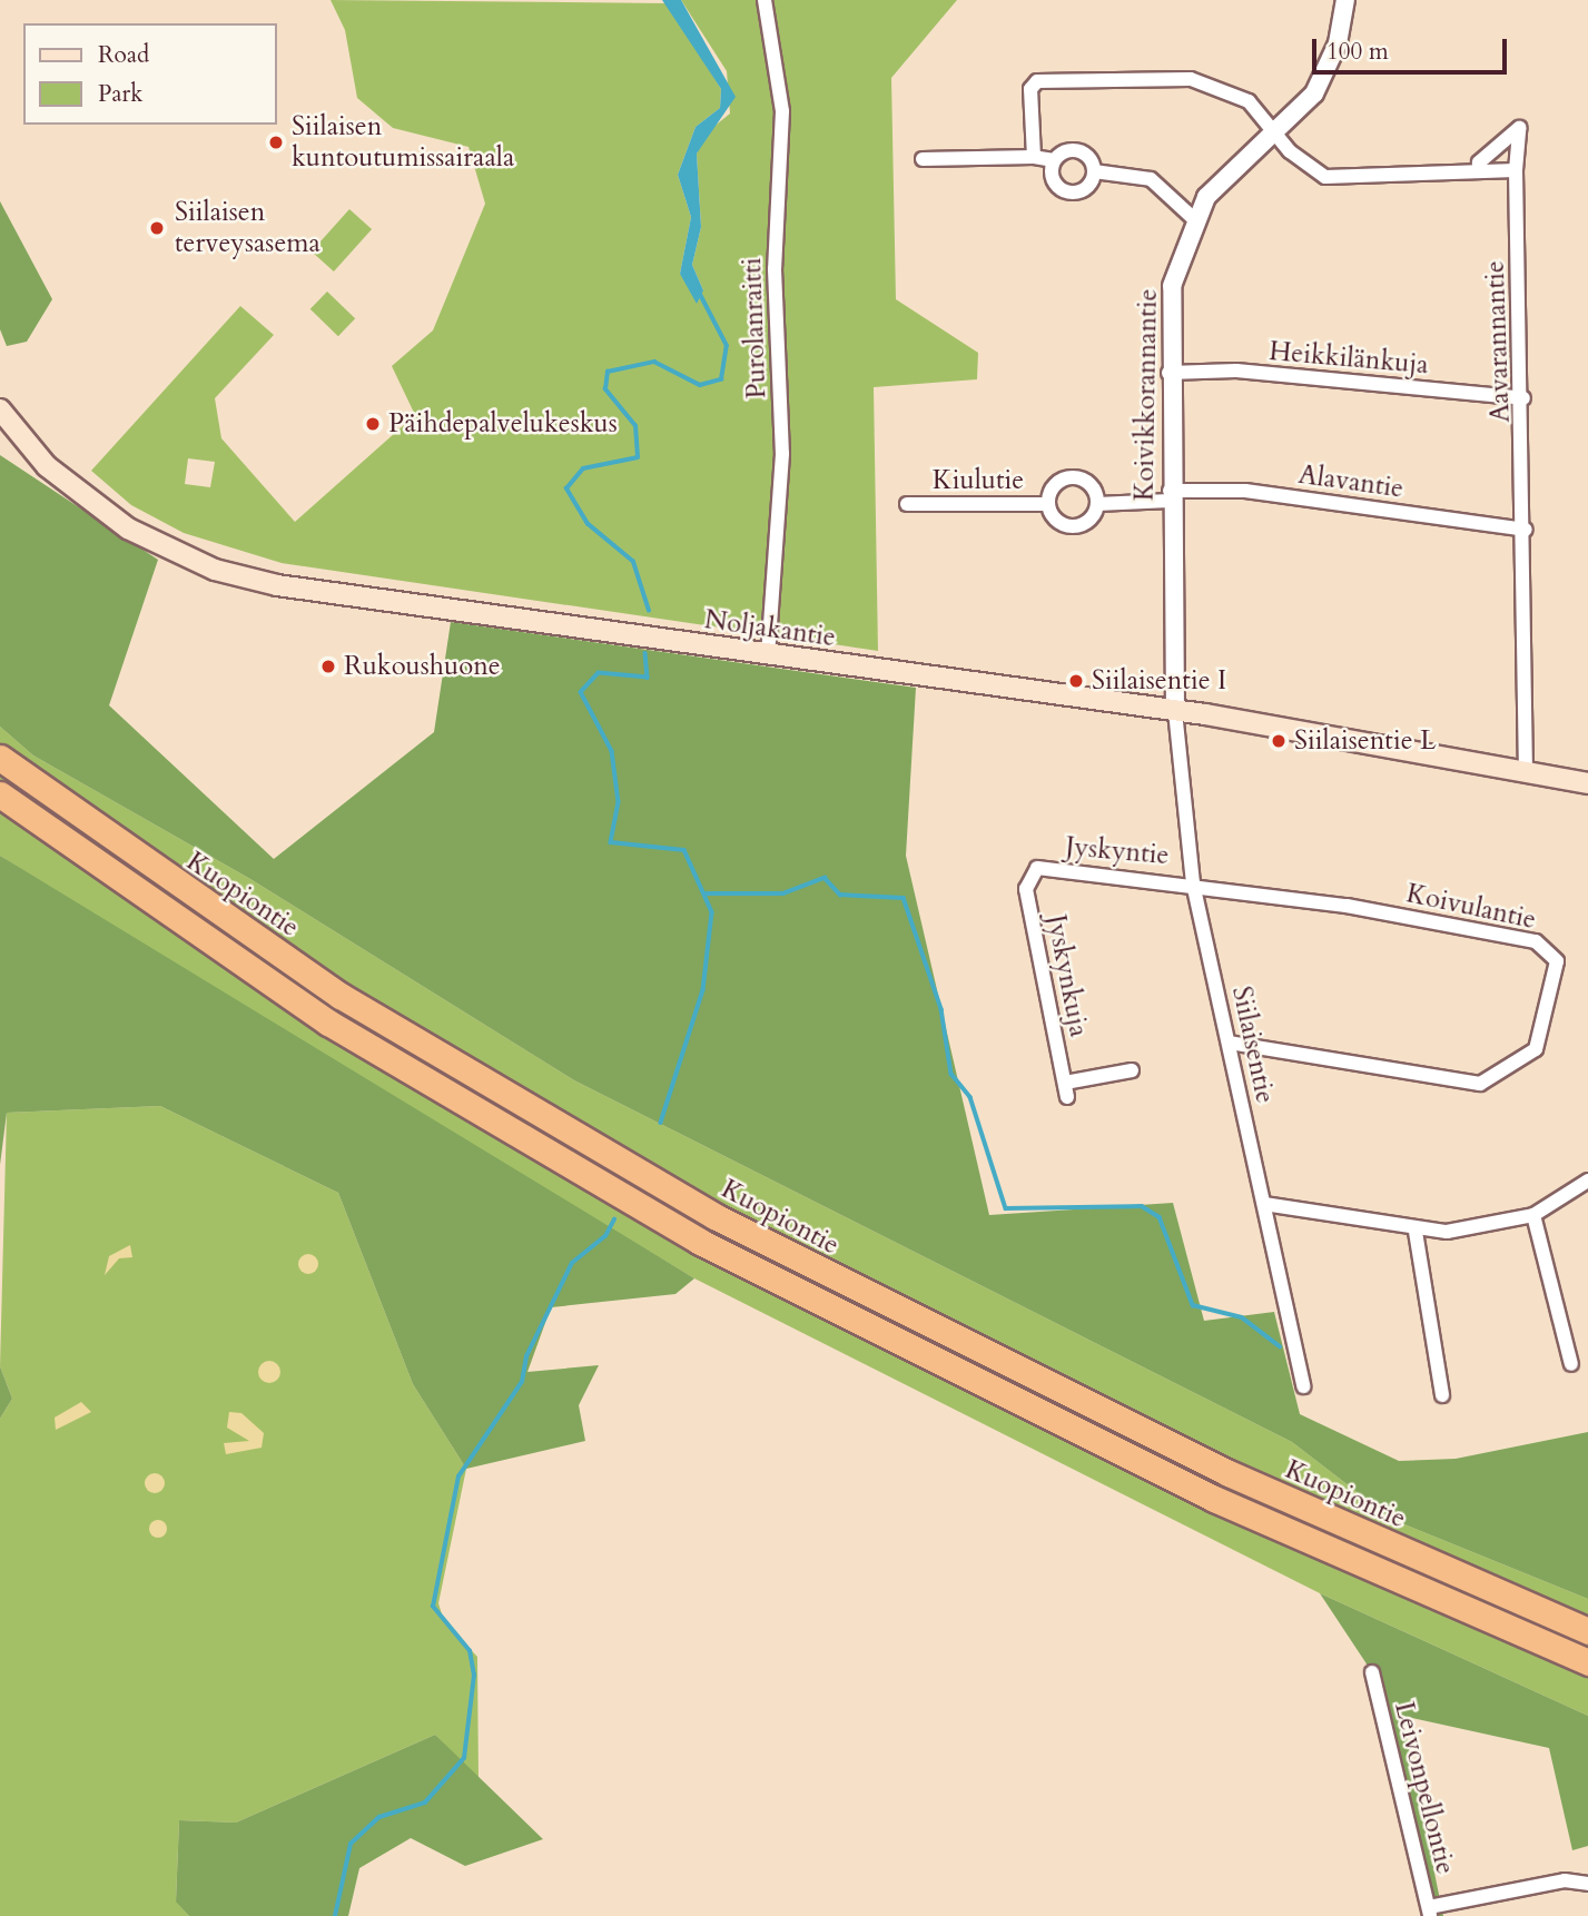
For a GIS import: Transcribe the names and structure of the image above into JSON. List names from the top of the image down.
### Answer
{
  "streets": {
    "highway": ["Kuopiontie"],
    "main road": ["Noljakantie"],
    "street": [
      "Purolanraitti",
      "Aavarannantie",
      "Heikkilänkuja",
      "Koivikkorannantie",
      "Kiulutie",
      "Alavantie",
      "Jyskyntie",
      "Koivulantie",
      "Jyskynkuja",
      "Siilaisentie",
      "Leivonpellontie"
    ]
  },
  "crossings": [
    ["Purolanraitti", "Noljakantie"],
    ["Aavarannantie", "Heikkilänkuja"],
    ["Aavarannantie", "Alavantie"],
    ["Aavarannantie", "Noljakantie"],
    ["Heikkilänkuja", "Koivikkorannantie"],
    ["Koivikkorannantie", "Alavantie"],
    ["Koivikkorannantie", "Noljakantie"],
    ["Koivikkorannantie", "Siilaisentie"],
    ["Noljakantie", "Siilaisentie"],
    ["Jyskyntie", "Koivulantie"],
    ["Jyskyntie", "Jyskynkuja"],
    ["Jyskyntie", "Siilaisentie"],
    ["Koivulantie", "Siilaisentie"]
  ],
  "places": [
    "Siilaisen kuntoutumissairaala",
    "Siilaisen terveysasema",
    "Päihdepalvelukeskus",
    "Rukoushuone",
    "Siilaisentie I",
    "Siilaisentie L"
  ],
  "legend": ["Road", "Park"],
  "scale_bar": "100 m"
}
